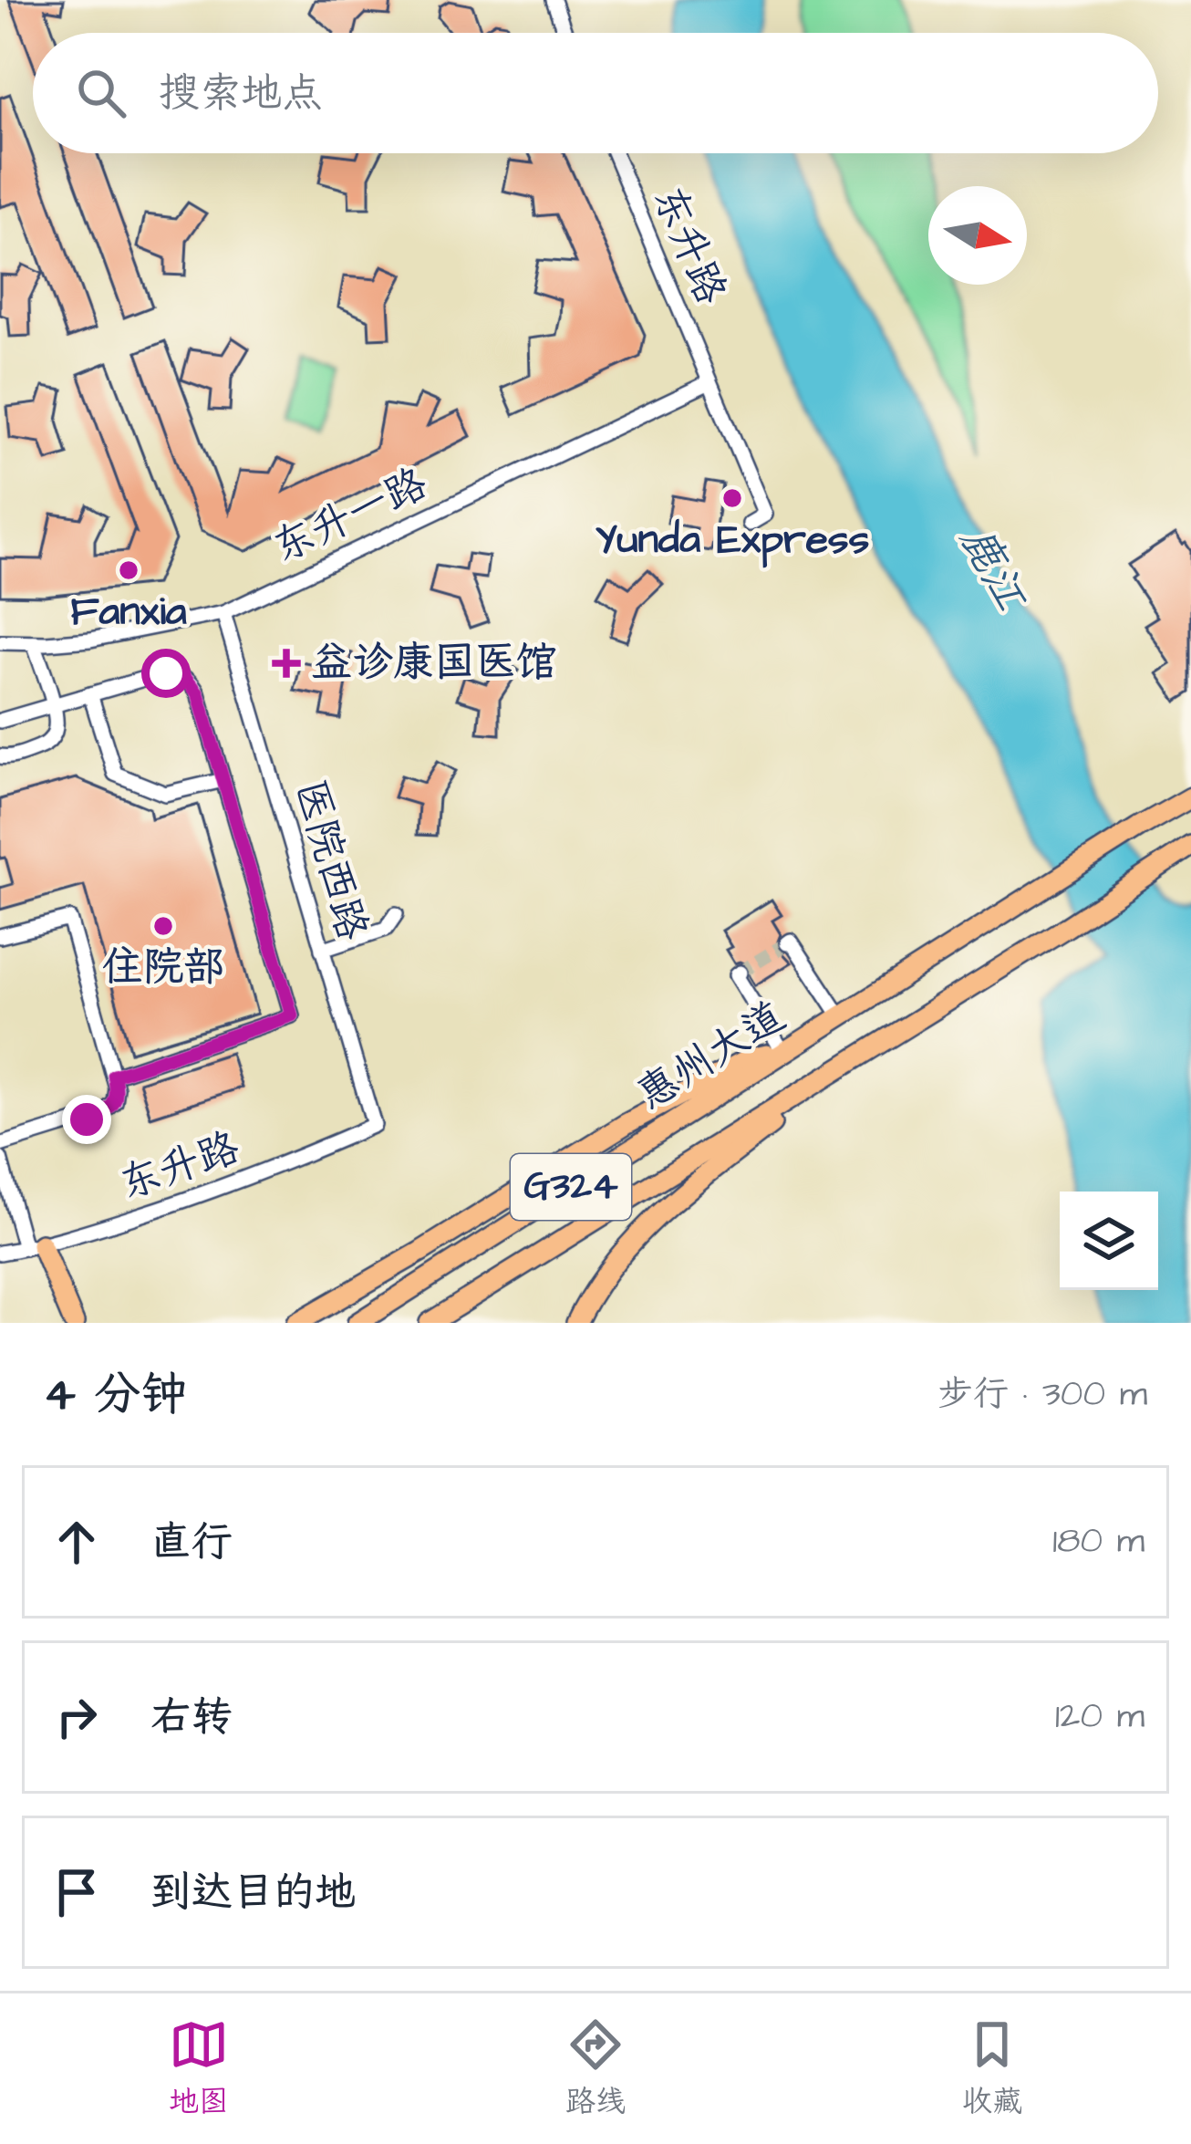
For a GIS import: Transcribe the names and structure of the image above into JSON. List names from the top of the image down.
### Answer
{
  "streets": {
    "highway": ["惠州大道", "G324"],
    "street": ["东升路", "东升一路", "医院西路"]
  },
  "crossings": [
    ["东升路", "东升一路"],
    ["东升路", "医院西路"],
    ["东升一路", "医院西路"]
  ],
  "water": ["鹿江"],
  "places": {
    "other": ["Yunda Express", "Fanxia", "住院部"],
    "health": ["益诊康国医馆"]
  },
  "north": "right",
  "page": {
    "search": "搜索地点",
    "heading": ["4 分钟", "步行 · 300 m"],
    "list": [
      ["直行", "180 m"],
      ["右转", "120 m"],
      "到达目的地"
    ],
    "nav": ["地图", "路线", "收藏"]
  }
}
